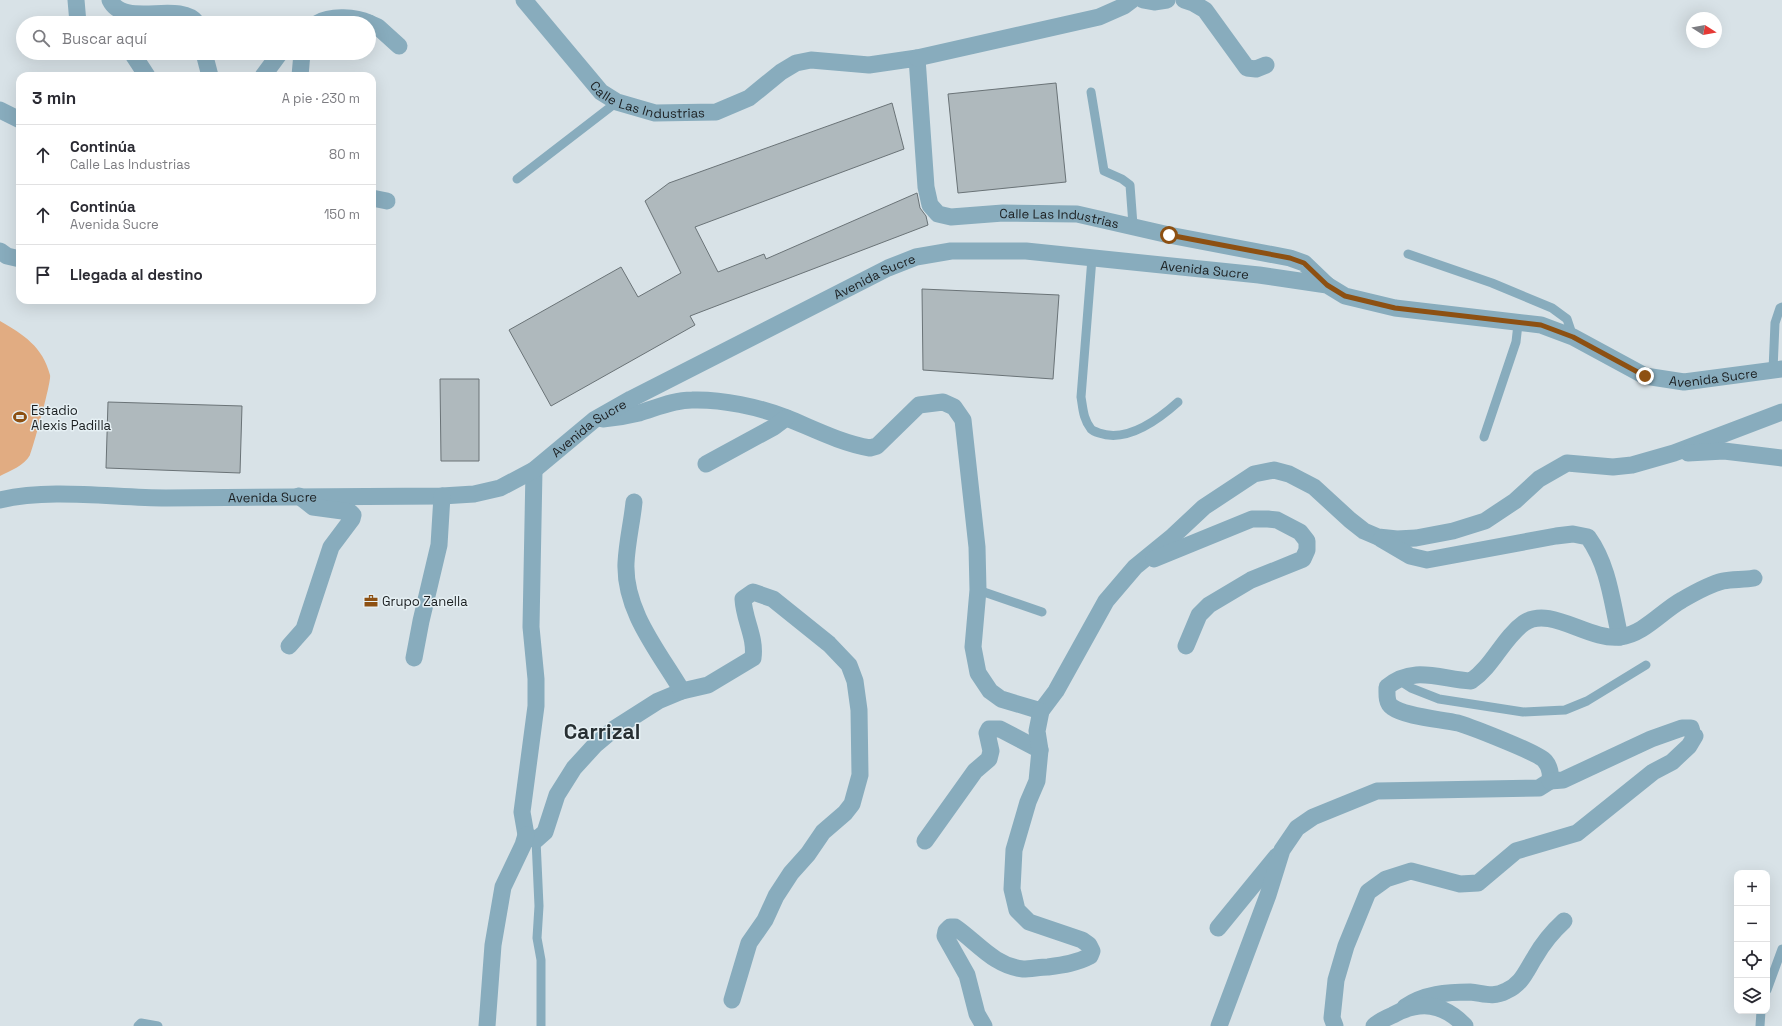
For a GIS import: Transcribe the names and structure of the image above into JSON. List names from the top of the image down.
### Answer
{
  "streets": {
    "street": ["Calle Las Industrias", "Avenida Sucre"]
  },
  "crossings": [
    ["Calle Las Industrias", "Avenida Sucre"]
  ],
  "districts": ["Carrizal"],
  "places": {
    "sports": ["Estadio Alexis Padilla"],
    "office": ["Grupo Zanella"]
  },
  "north": "right",
  "page": {
    "search": "Buscar aquí",
    "heading": ["3 min", "A pie · 230 m"],
    "list": [
      ["Continúa", "Calle Las Industrias", "80 m"],
      ["Continúa", "Avenida Sucre", "150 m"],
      "Llegada al destino"
    ],
    "map_buttons": ["+", "−"]
  }
}
